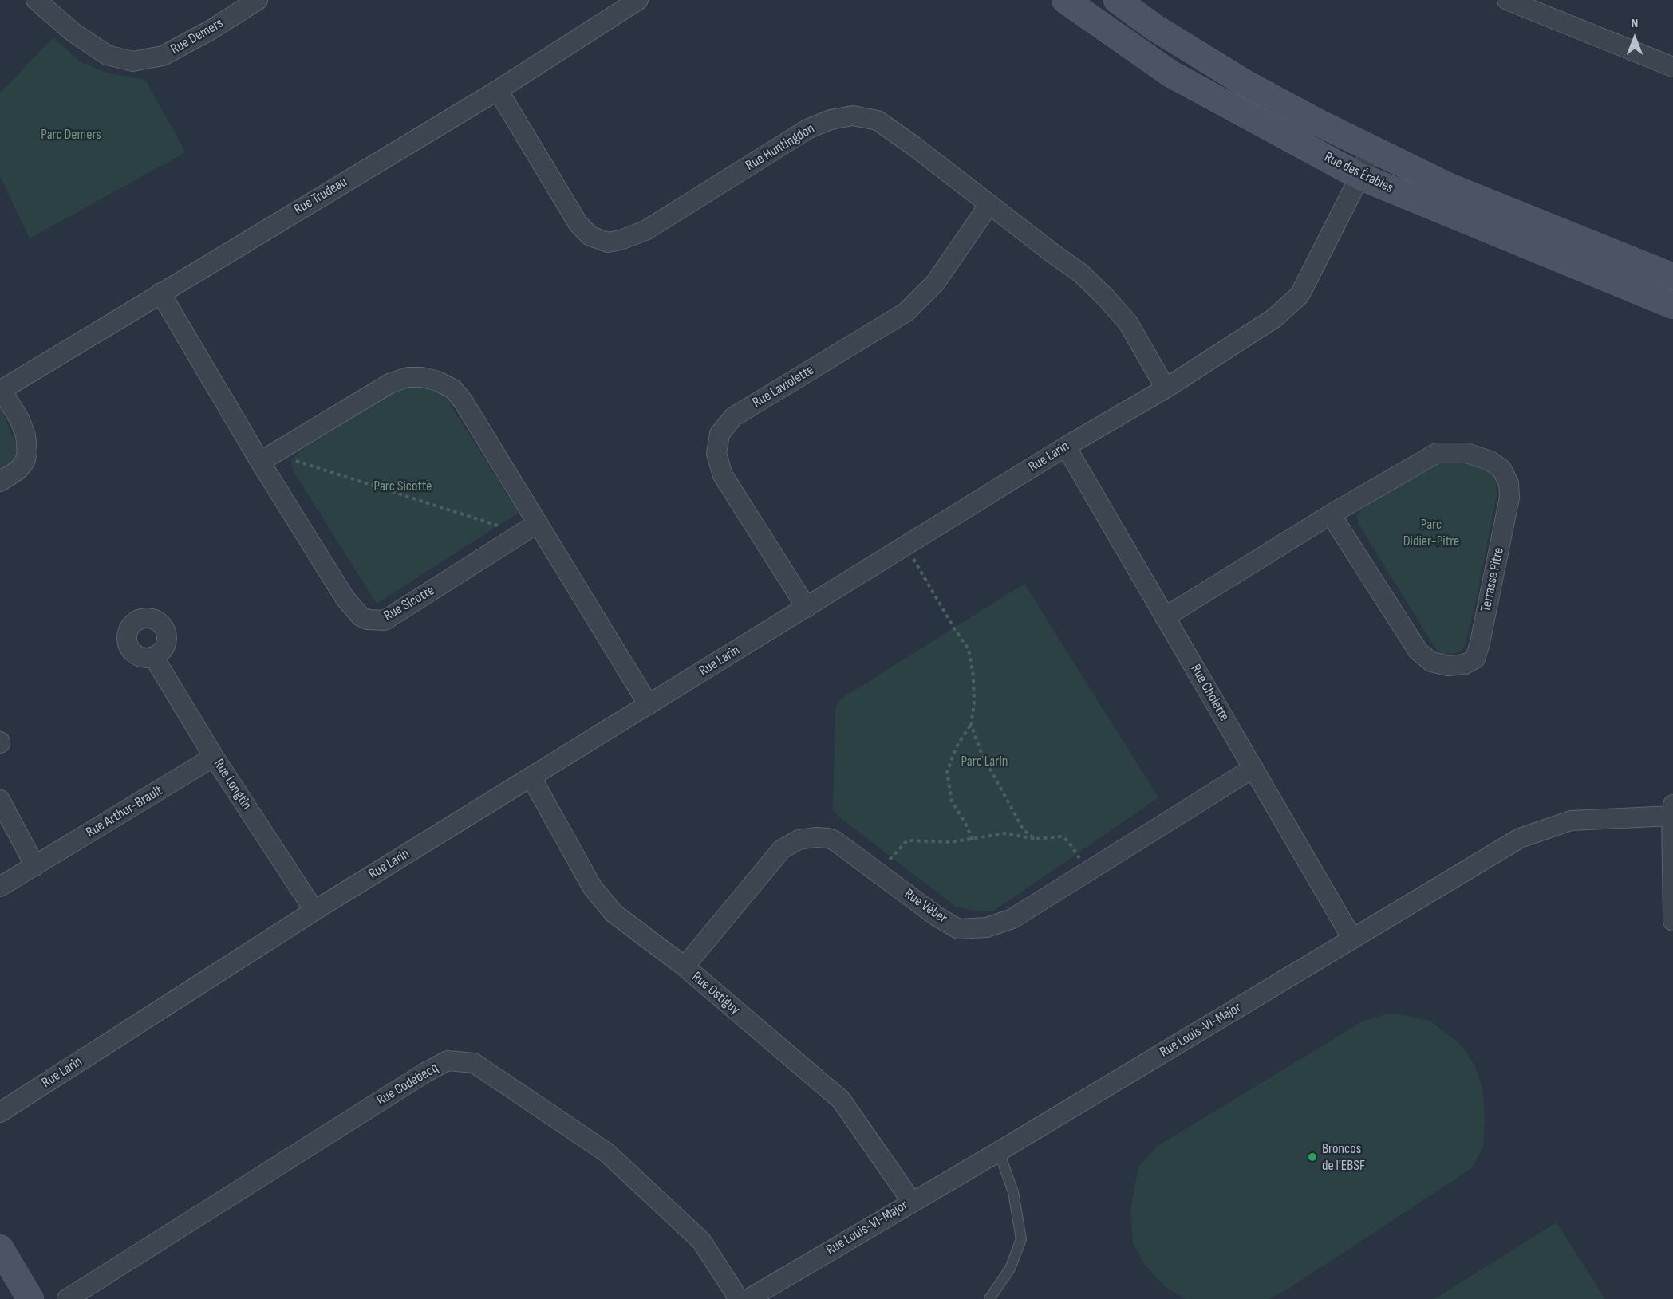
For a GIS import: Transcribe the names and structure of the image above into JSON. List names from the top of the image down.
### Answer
{
  "streets": {
    "street": [
      "Rue Demers",
      "Rue Huntingdon",
      "Rue des Érables",
      "Rue Trudeau",
      "Rue Laviolette",
      "Rue Larin",
      "Terrasse Pitre",
      "Rue Sicotte",
      "Rue Cholette",
      "Rue Longtin",
      "Rue Arthur-Brault",
      "Rue Véber",
      "Rue Ostiguy",
      "Rue Louis-VI-Major",
      "Rue Codebecq"
    ]
  },
  "crossings": [
    ["Rue Huntingdon", "Rue Trudeau"],
    ["Rue Huntingdon", "Rue Laviolette"],
    ["Rue Huntingdon", "Rue Larin"],
    ["Rue des Érables", "Rue Larin"],
    ["Rue Trudeau", "Rue Sicotte"],
    ["Rue Laviolette", "Rue Larin"],
    ["Rue Larin", "Rue Cholette"],
    ["Rue Larin", "Rue Longtin"],
    ["Rue Larin", "Rue Ostiguy"],
    ["Terrasse Pitre", "Rue Cholette"],
    ["Rue Cholette", "Rue Véber"],
    ["Rue Cholette", "Rue Louis-VI-Major"],
    ["Rue Longtin", "Rue Arthur-Brault"],
    ["Rue Véber", "Rue Ostiguy"],
    ["Rue Ostiguy", "Rue Louis-VI-Major"]
  ],
  "parks": [
    "Parc Demers",
    "Parc Sicotte",
    "Parc Didier-Pitre",
    "Parc Larin"
  ],
  "places": ["Broncos de l'EBSF"],
  "north": "top"
}
